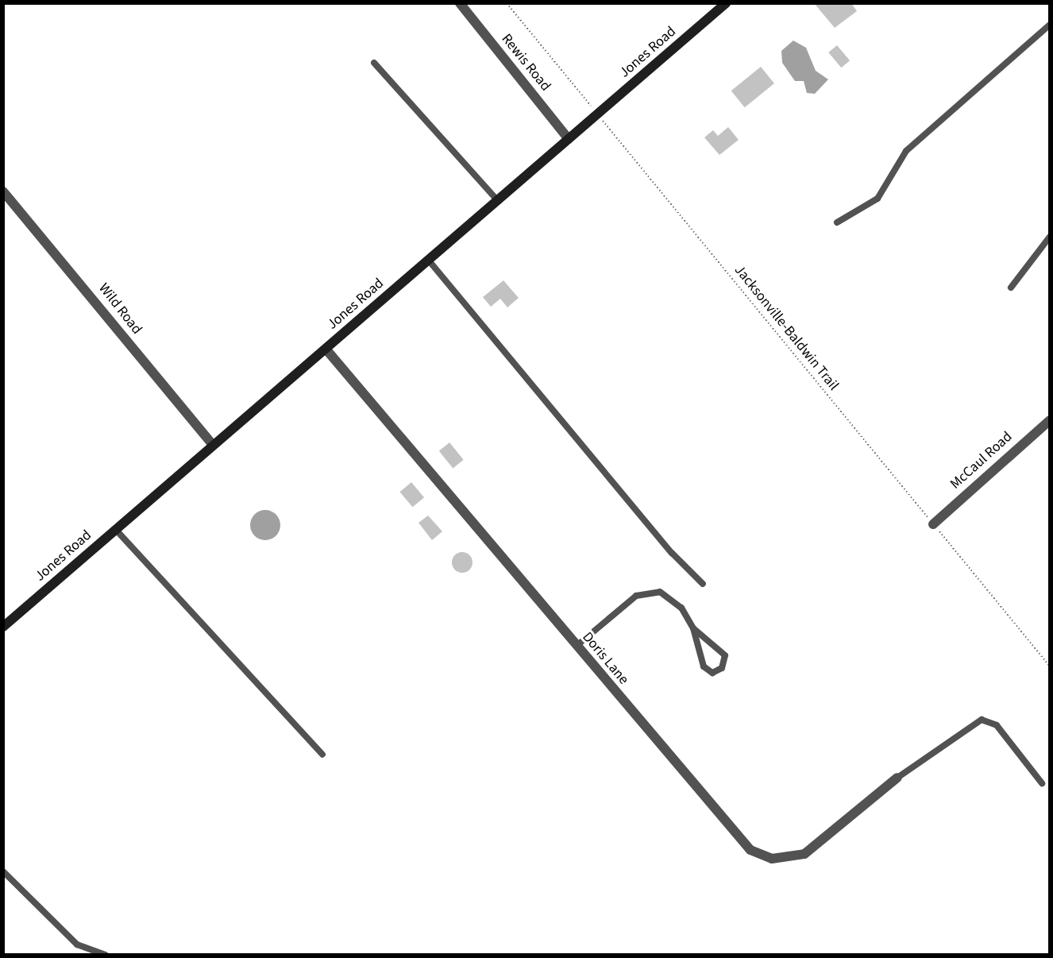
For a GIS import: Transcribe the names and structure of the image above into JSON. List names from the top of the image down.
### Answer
{
  "streets": {
    "street": [
      "Jones Road",
      "Rewis Road",
      "Wild Road",
      "McCaul Road",
      "Doris Lane"
    ],
    "path": ["Jacksonville-Baldwin Trail"]
  },
  "crossings": [
    ["Jones Road", "Rewis Road"],
    ["Jones Road", "Wild Road"],
    ["Jones Road", "Jacksonville-Baldwin Trail"],
    ["Jones Road", "Doris Lane"],
    ["Jacksonville-Baldwin Trail", "McCaul Road"]
  ]
}
